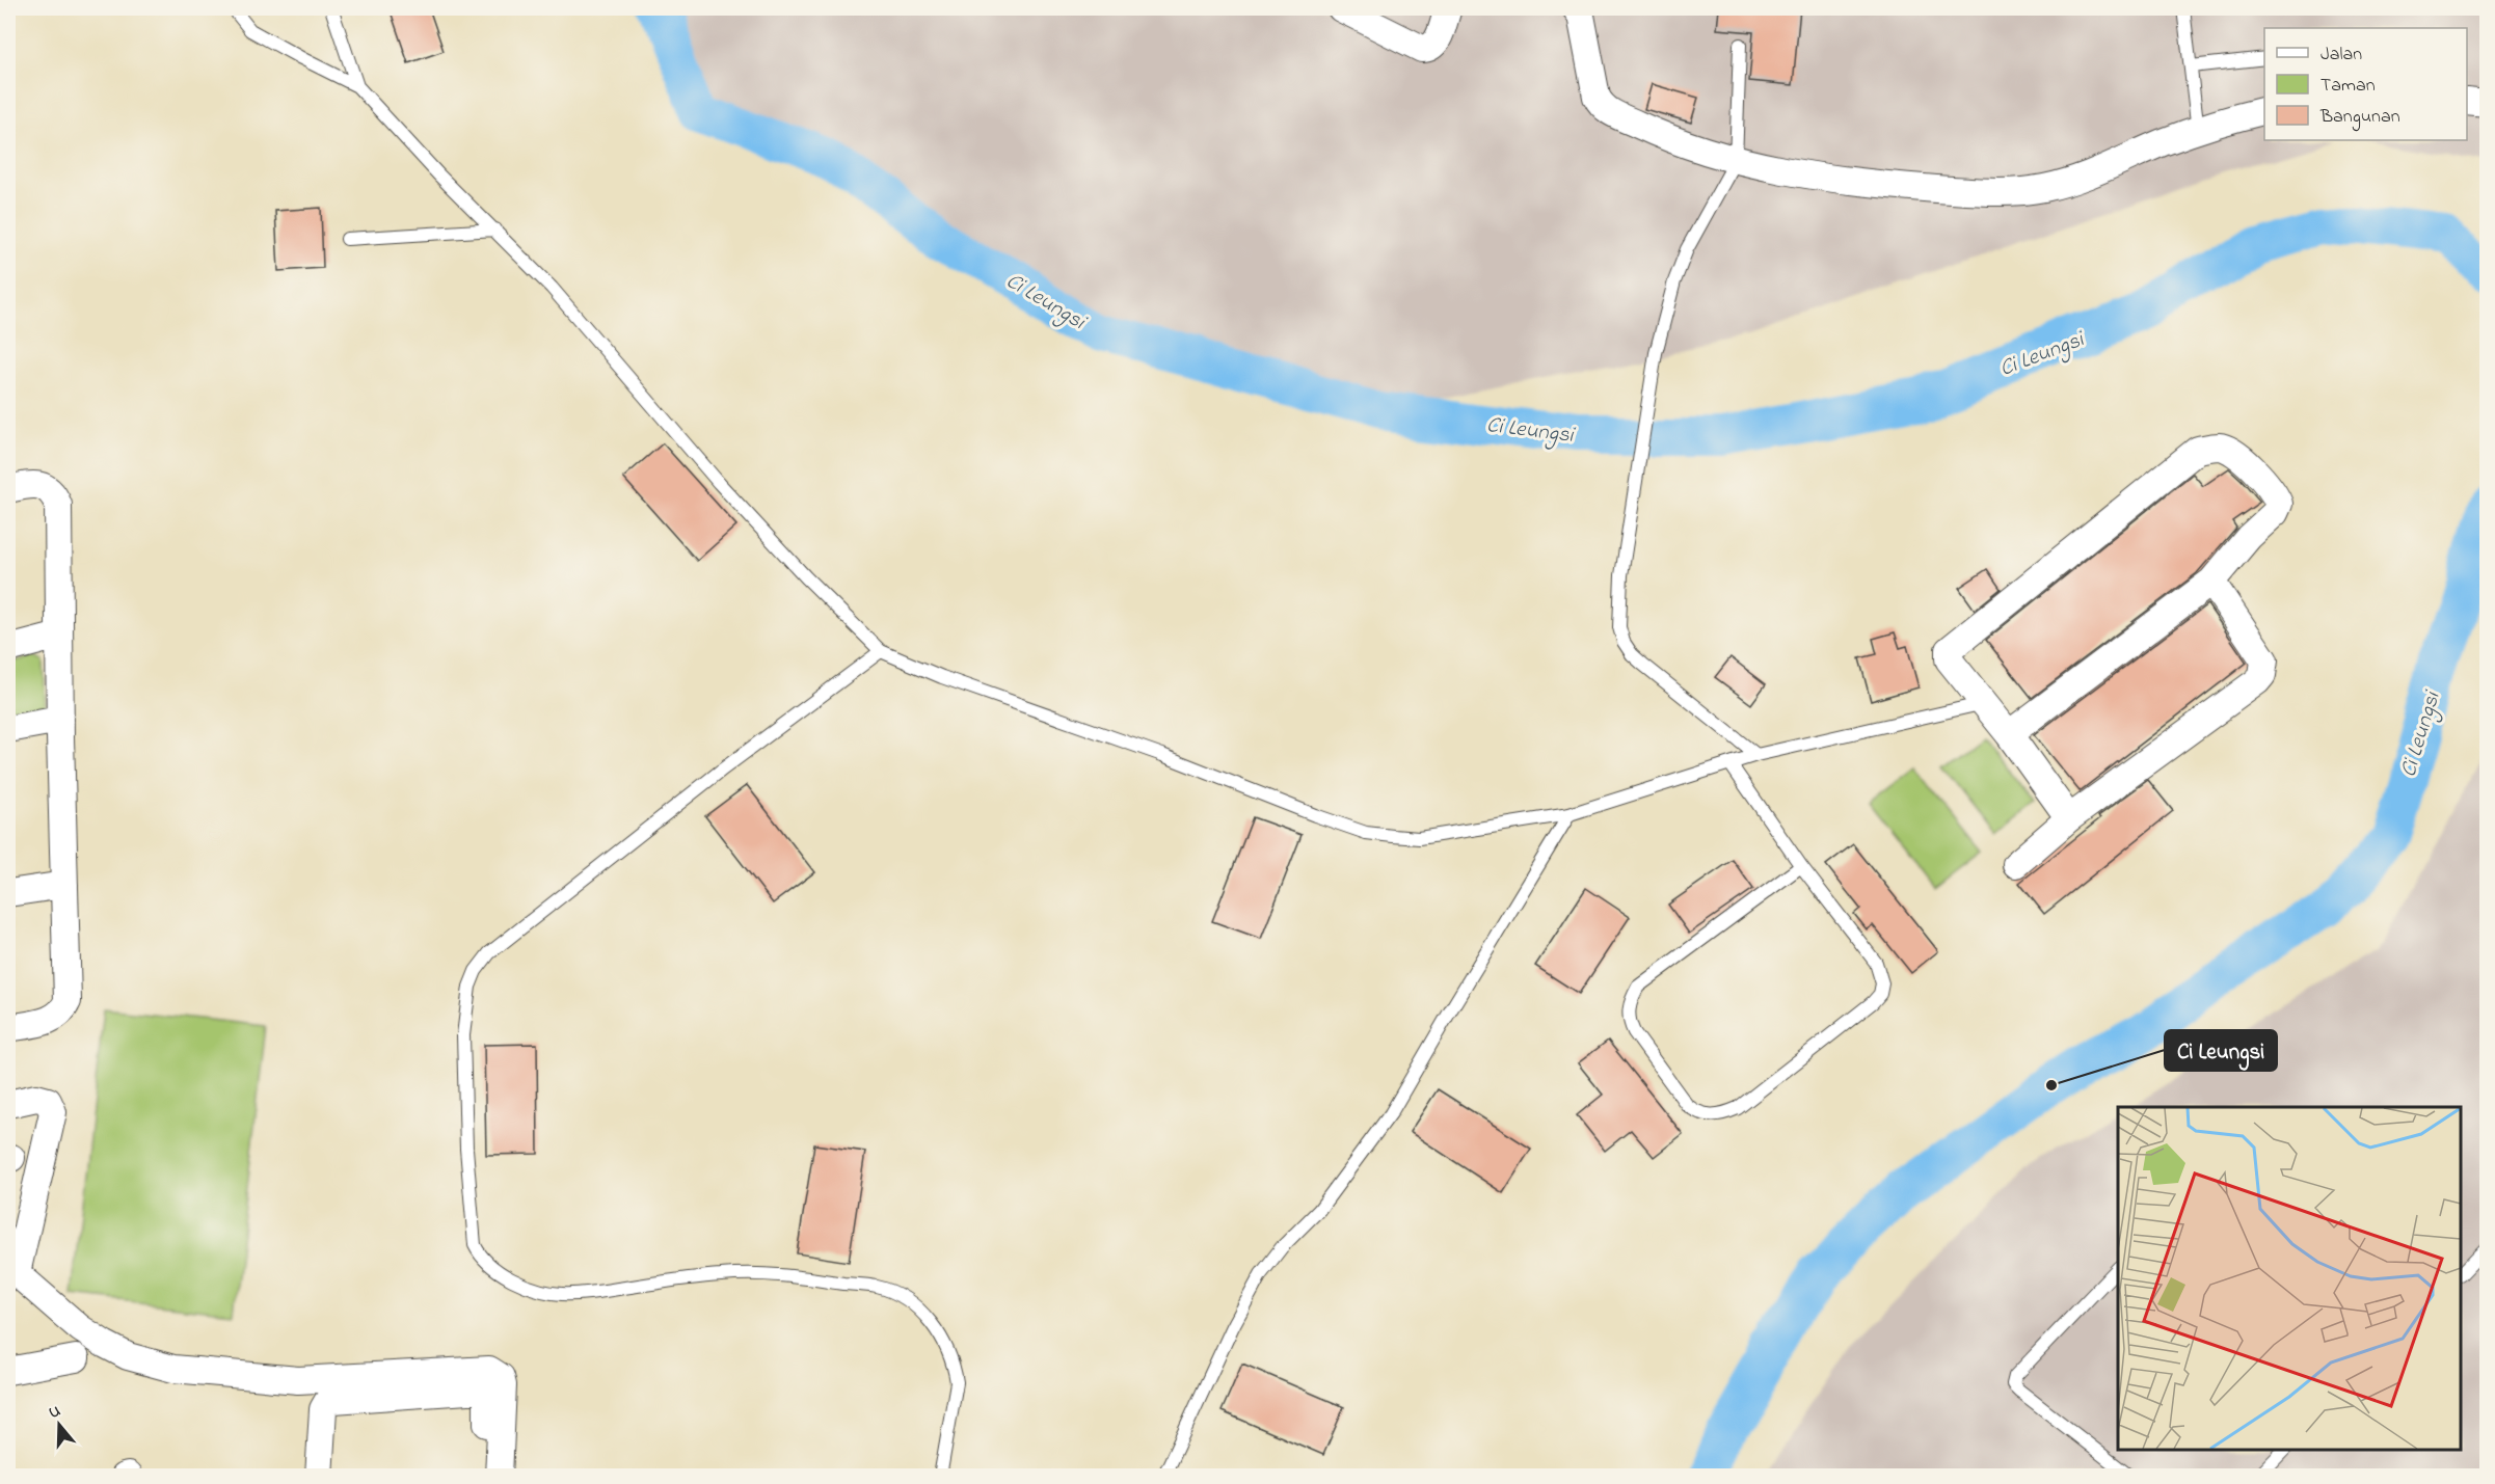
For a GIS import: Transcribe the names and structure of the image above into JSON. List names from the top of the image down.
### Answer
{
  "water": ["Ci Leungsi"],
  "places": ["Ci Leungsi"],
  "legend": ["Jalan", "Taman", "Bangunan"],
  "north": "top"
}
